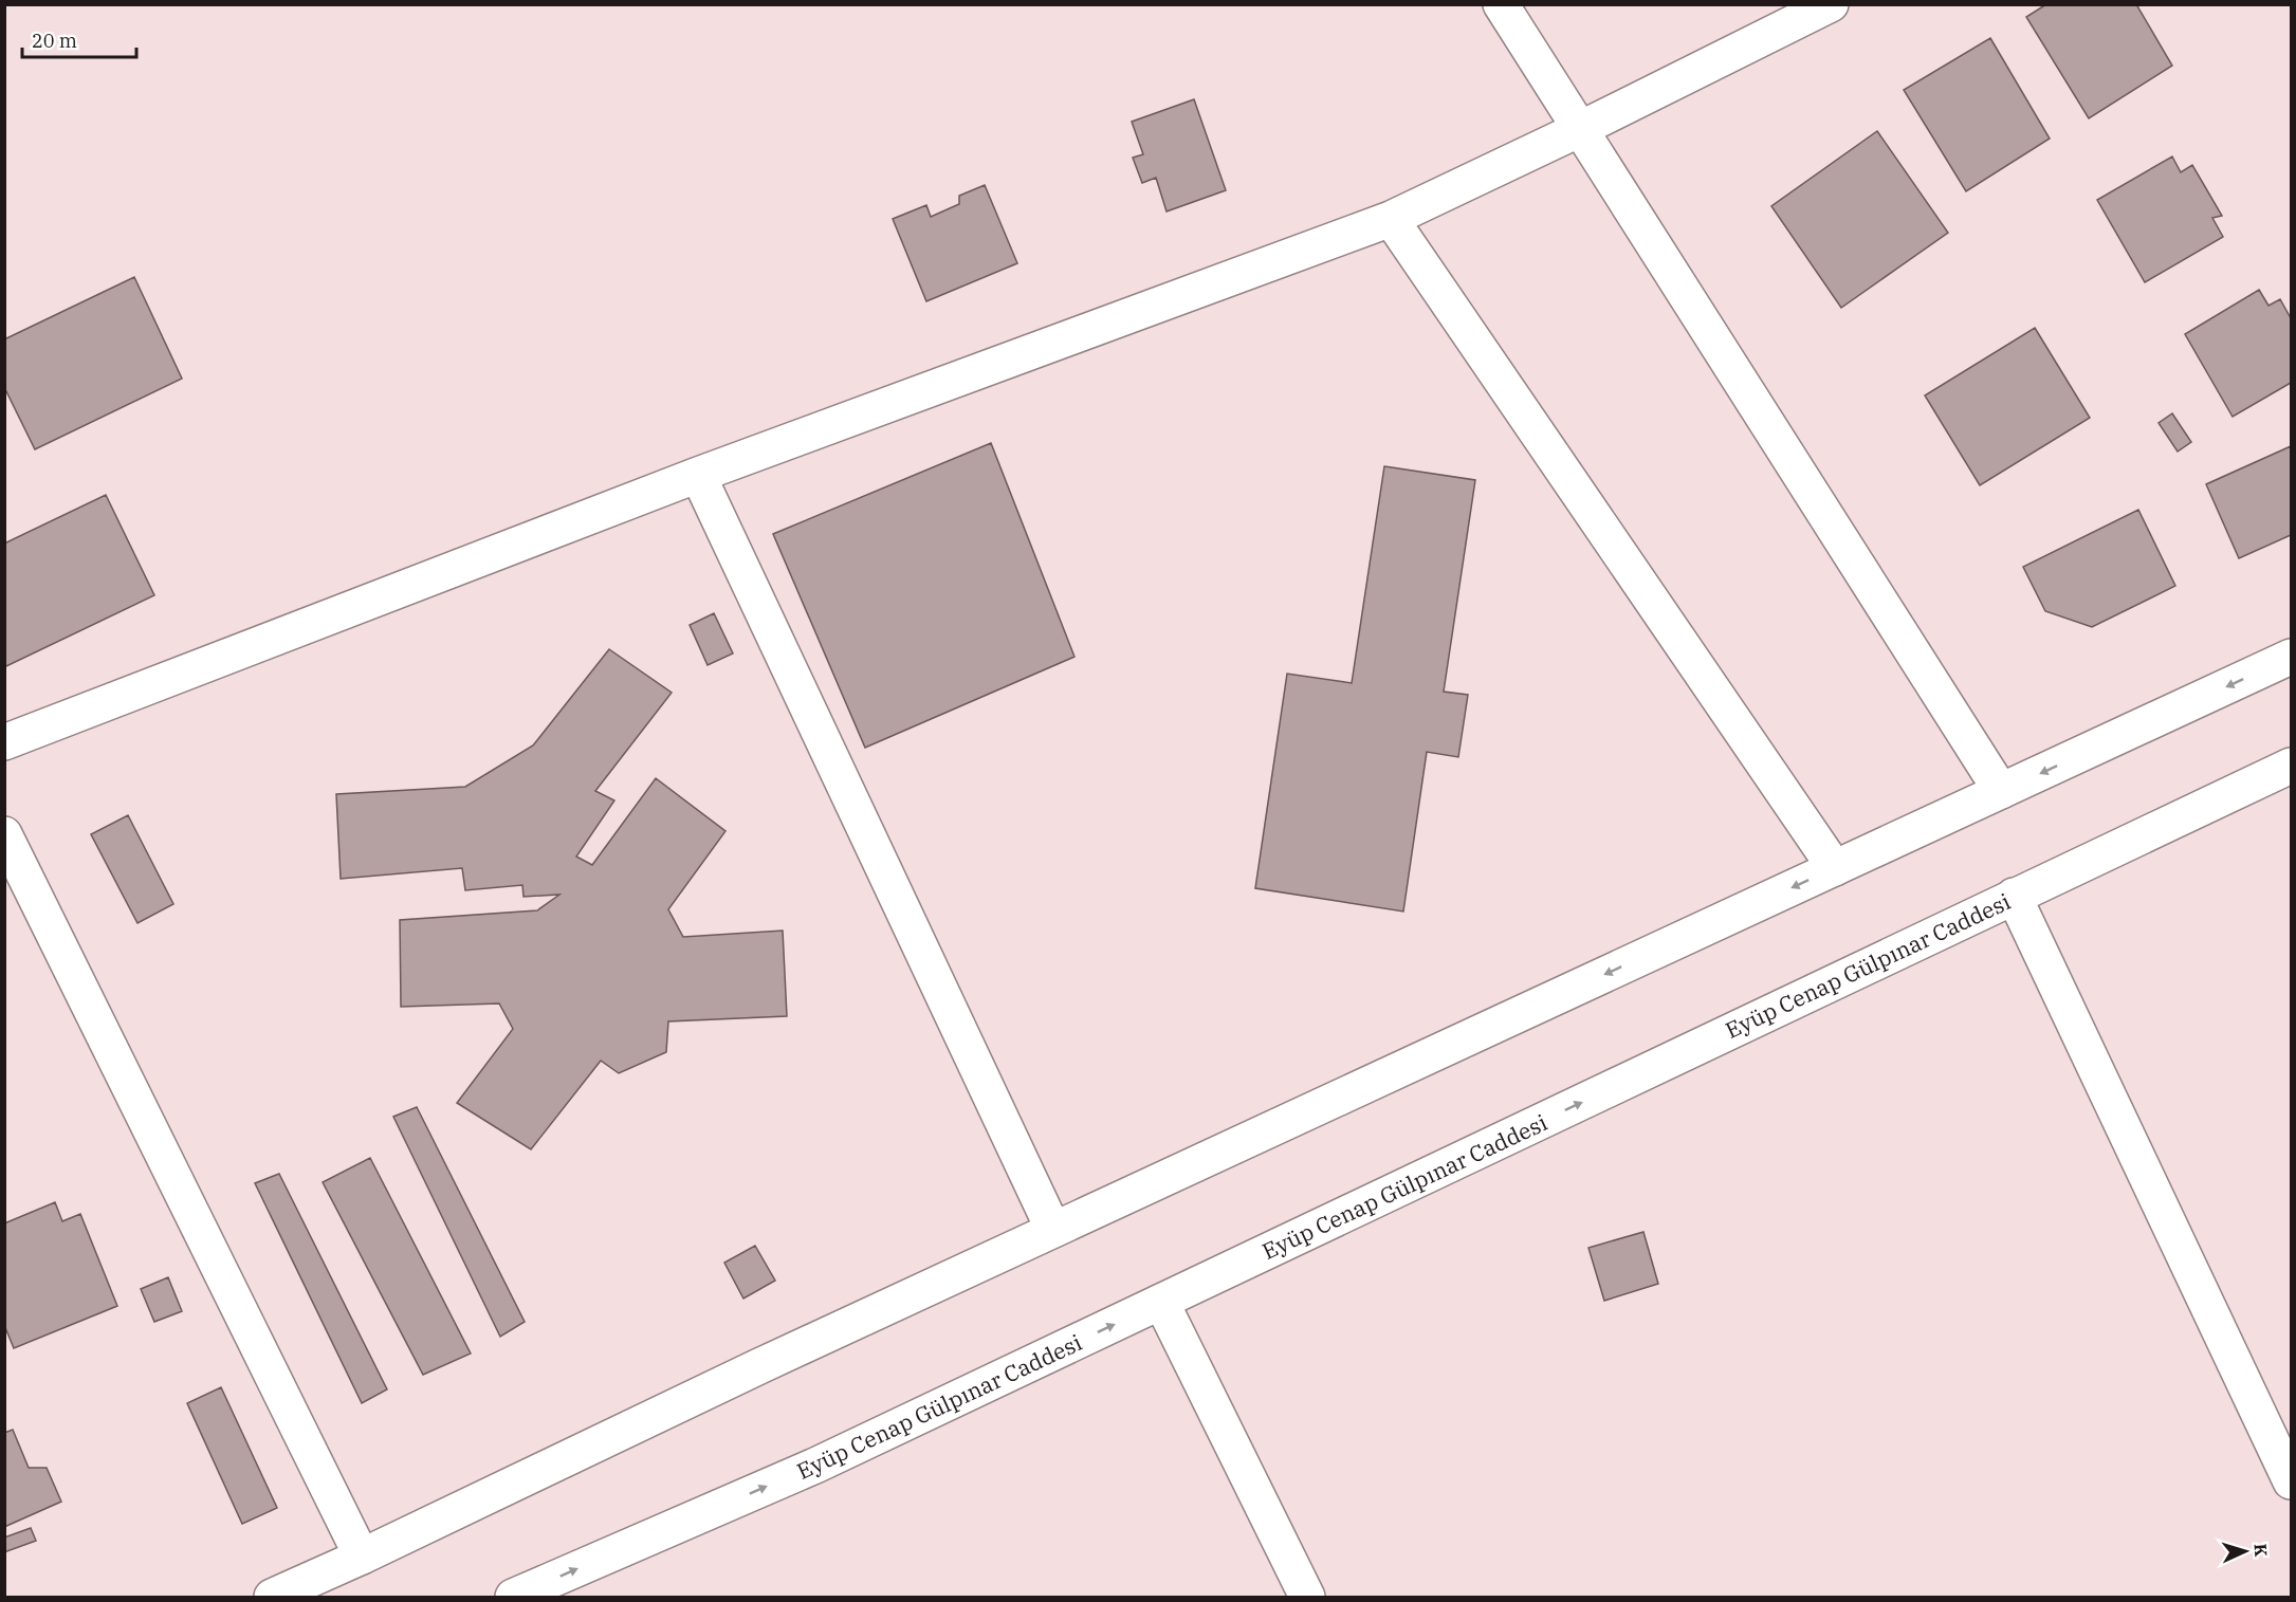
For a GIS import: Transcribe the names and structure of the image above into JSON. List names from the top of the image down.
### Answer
{
  "streets": {
    "street": ["Eyüp Cenap Gülpınar Caddesi"]
  },
  "scale_bar": "20 m",
  "north": "right"
}
